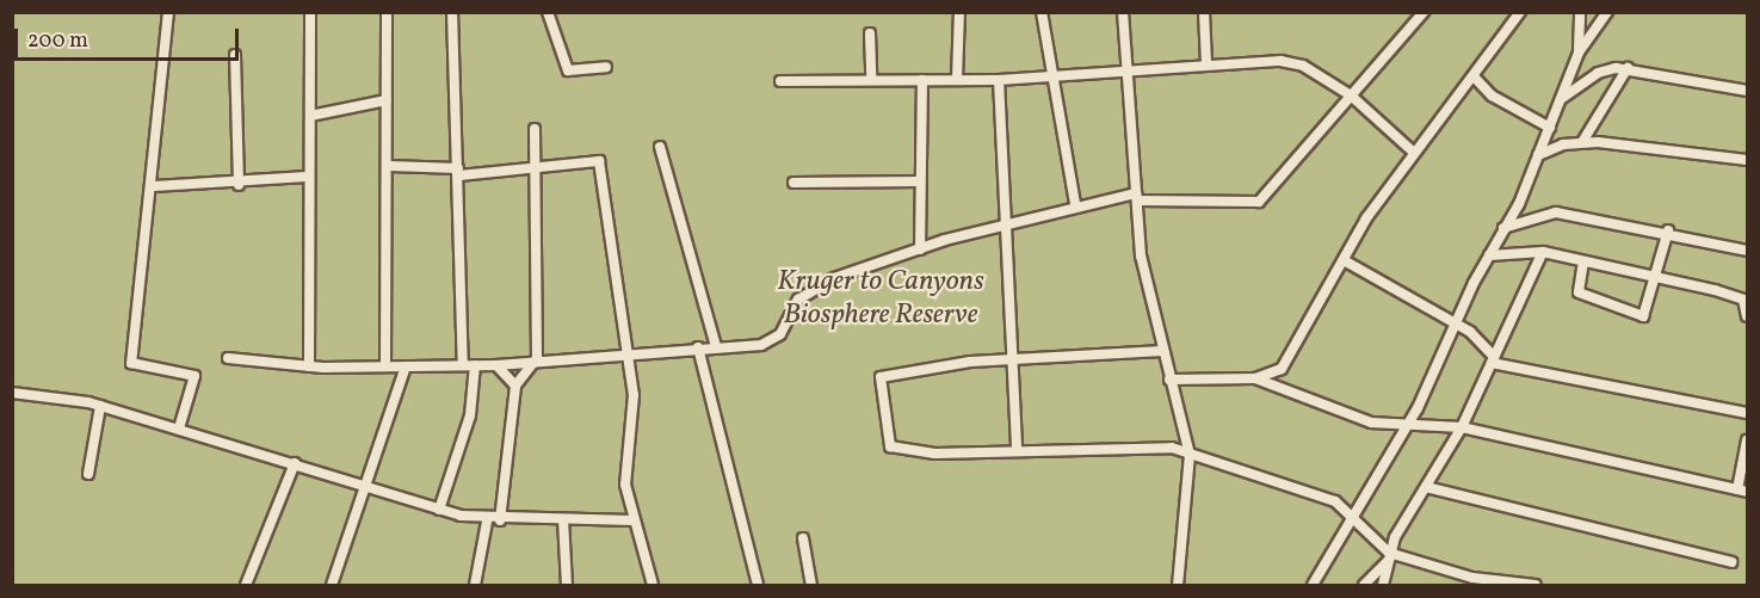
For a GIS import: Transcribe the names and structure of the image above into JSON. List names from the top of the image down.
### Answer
{
  "parks": ["Kruger to Canyons Biosphere Reserve"],
  "scale_bar": "200 m"
}
